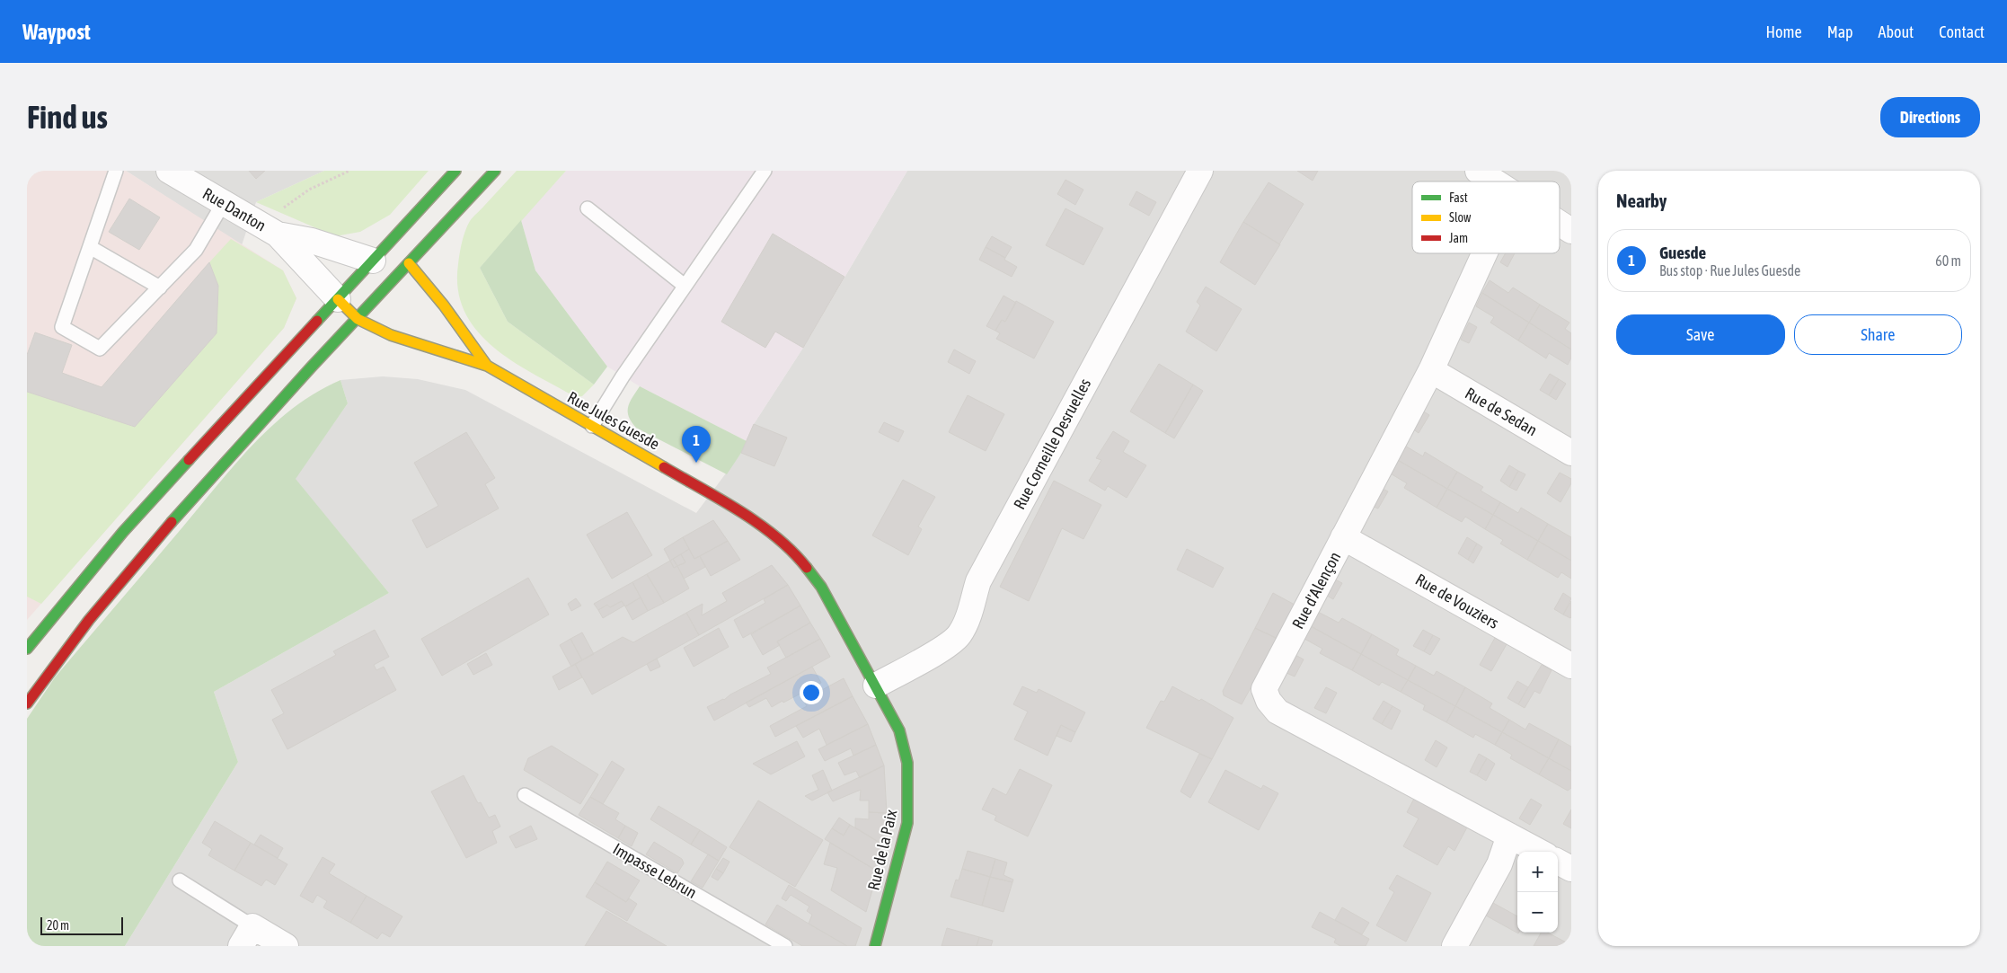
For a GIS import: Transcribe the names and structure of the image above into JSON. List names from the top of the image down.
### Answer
{
  "streets": {
    "main road": ["Rue Jules Guesde", "Rue de la Paix"],
    "street": [
      "Rue Danton",
      "Rue de Sedan",
      "Rue Corneille Desruelles",
      "Rue d'Alençon",
      "Rue de Vouziers"
    ],
    "lane": ["Impasse Lebrun"]
  },
  "crossings": [
    ["Rue Danton", "Rue Jules Guesde"],
    ["Rue de Sedan", "Rue d'Alençon"],
    ["Rue Jules Guesde", "Rue Corneille Desruelles"],
    ["Rue Jules Guesde", "Rue de la Paix"],
    ["Rue Corneille Desruelles", "Rue de la Paix"],
    ["Rue d'Alençon", "Rue de Vouziers"]
  ],
  "legend": ["Fast", "Slow", "Jam"],
  "scale_bar": "20 m",
  "page": {
    "header": "Waypost",
    "nav": [
      "Home",
      "Map",
      "About",
      "Contact"
    ],
    "buttons": [
      "Directions",
      ["Save", "Share"]
    ],
    "title": "Find us",
    "heading": "Nearby",
    "list": [
      {
        "mark": "1",
        "name": "Guesde",
        "note": "Bus stop · Rue Jules Guesde",
        "value": "60 m"
      }
    ],
    "pins": "1",
    "map_buttons": ["+", "−"],
    "scale": "20 m"
  }
}
